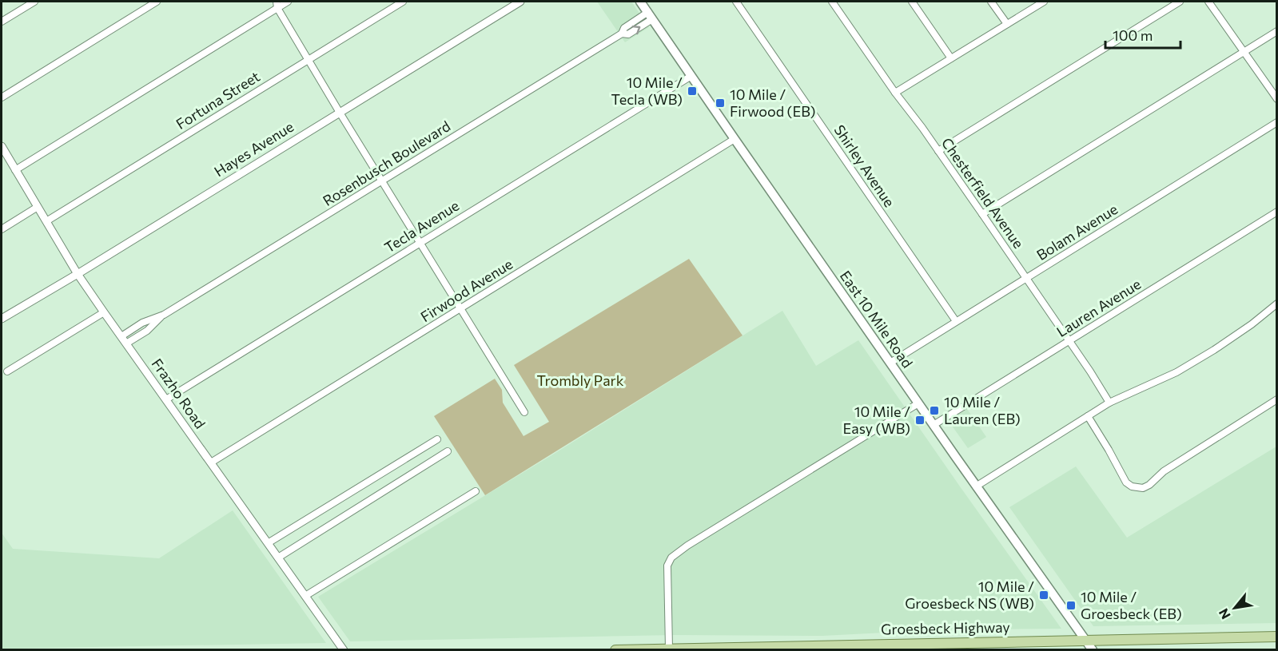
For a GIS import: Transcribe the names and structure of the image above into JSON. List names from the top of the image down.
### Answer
{
  "streets": {
    "main road": ["East 10 Mile Road", "Groesbeck Highway"],
    "street": [
      "Fortuna Street",
      "Hayes Avenue",
      "Rosenbusch Boulevard",
      "Shirley Avenue",
      "Chesterfield Avenue",
      "Tecla Avenue",
      "Bolam Avenue",
      "Firwood Avenue",
      "Lauren Avenue",
      "Frazho Road"
    ]
  },
  "crossings": [
    ["Fortuna Street", "Frazho Road"],
    ["Hayes Avenue", "Frazho Road"],
    ["Rosenbusch Boulevard", "East 10 Mile Road"],
    ["Rosenbusch Boulevard", "Frazho Road"],
    ["Shirley Avenue", "Bolam Avenue"],
    ["Chesterfield Avenue", "Bolam Avenue"],
    ["Chesterfield Avenue", "Lauren Avenue"],
    ["Tecla Avenue", "East 10 Mile Road"],
    ["Tecla Avenue", "Frazho Road"],
    ["Bolam Avenue", "East 10 Mile Road"],
    ["Firwood Avenue", "East 10 Mile Road"],
    ["Firwood Avenue", "Frazho Road"],
    ["Lauren Avenue", "East 10 Mile Road"],
    ["East 10 Mile Road", "Groesbeck Highway"]
  ],
  "parks": ["Trombly Park"],
  "places": {
    "transit": [
      "10 Mile / Tecla (WB)",
      "10 Mile / Firwood (EB)",
      "10 Mile / Lauren (EB)",
      "10 Mile / Easy (WB)",
      "10 Mile / Groesbeck NS (WB)",
      "10 Mile / Groesbeck (EB)"
    ]
  },
  "scale_bar": "100 m",
  "north": "bottom left"
}
